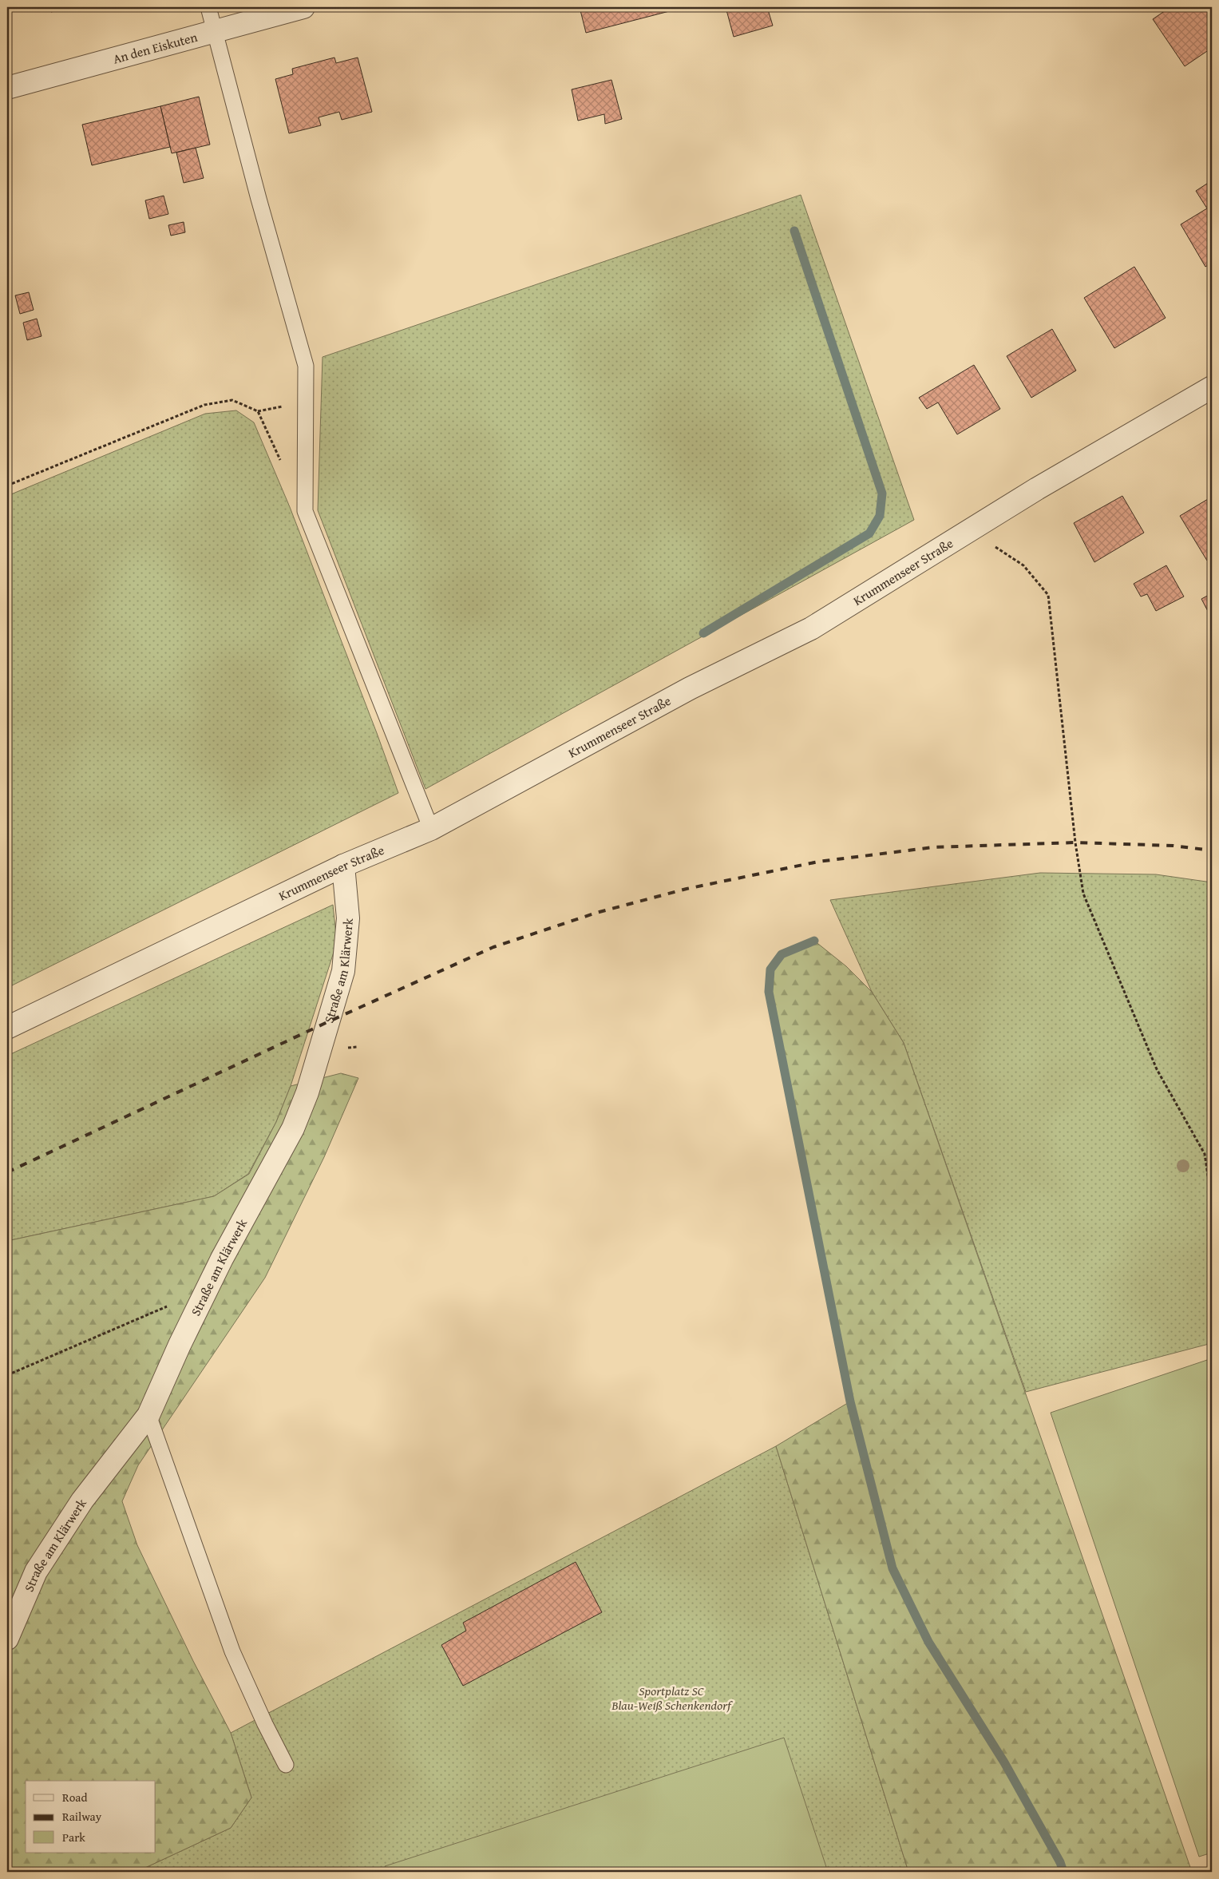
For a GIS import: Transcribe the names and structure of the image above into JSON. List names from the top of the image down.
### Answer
{
  "streets": {
    "street": ["An den Eiskuten", "Krummenseer Straße", "Straße am Klärwerk"]
  },
  "crossings": [
    ["Krummenseer Straße", "Straße am Klärwerk"]
  ],
  "parks": ["Sportplatz SC Blau-Weiß Schenkendorf"],
  "legend": ["Road", "Railway", "Park"]
}
